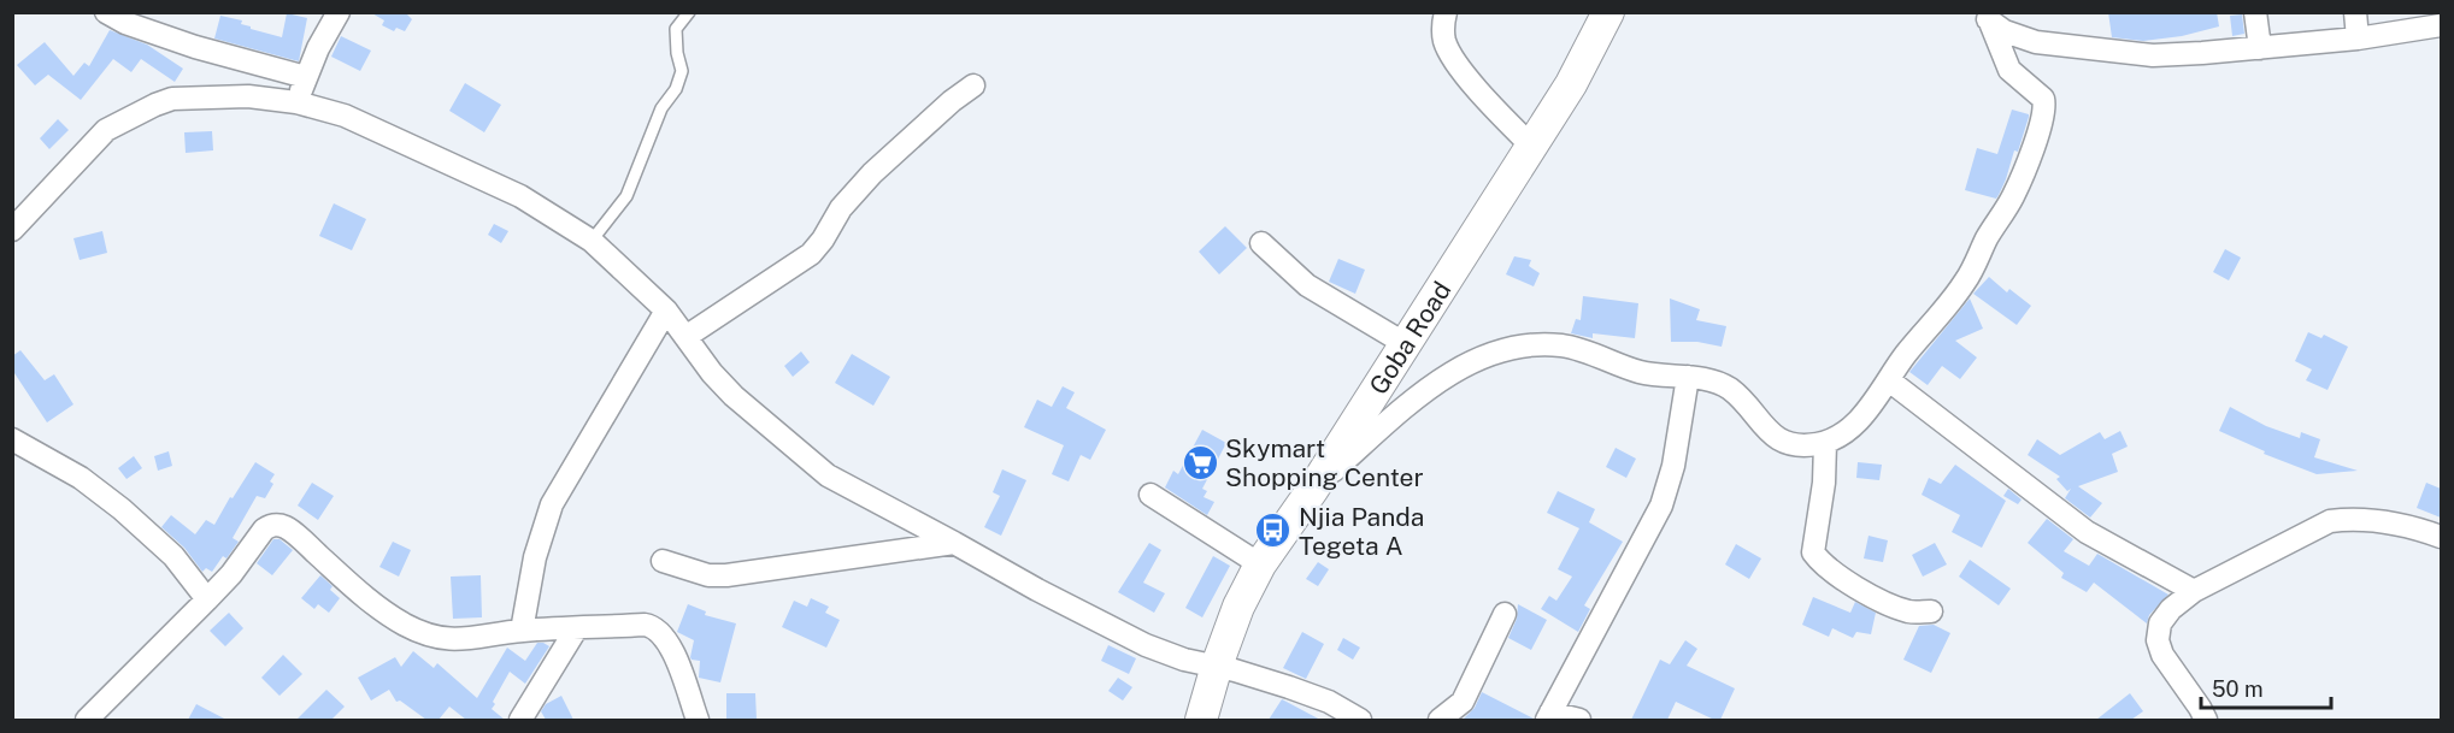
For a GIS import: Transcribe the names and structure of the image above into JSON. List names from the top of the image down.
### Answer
{
  "streets": {
    "main road": ["Goba Road"]
  },
  "places": {
    "supermarket": ["Skymart Shopping Center"],
    "bus stop": ["Njia Panda Tegeta A"]
  },
  "scale_bar": "50 m"
}
